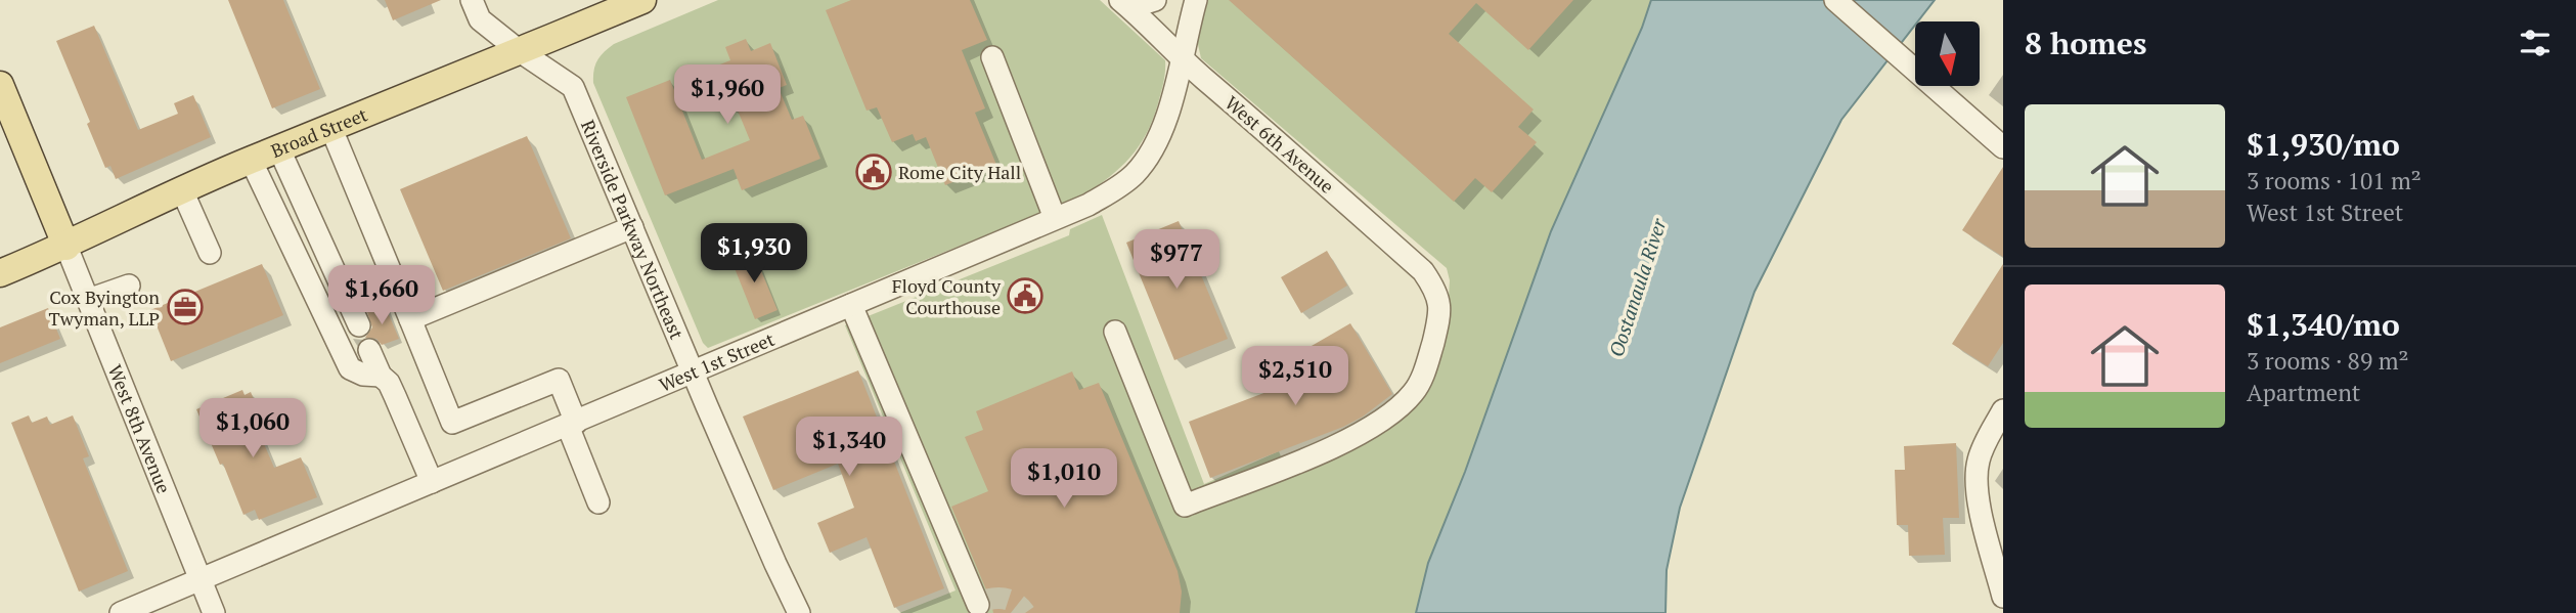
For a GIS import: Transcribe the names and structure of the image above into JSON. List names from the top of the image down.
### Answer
{
  "streets": {
    "main road": ["Broad Street"],
    "street": [
      "West 6th Avenue",
      "Riverside Parkway Northeast",
      "West 1st Street",
      "West 8th Avenue"
    ]
  },
  "crossings": [
    ["Broad Street", "Riverside Parkway Northeast"],
    ["Broad Street", "West 8th Avenue"],
    ["West 6th Avenue", "West 1st Street"],
    ["Riverside Parkway Northeast", "West 1st Street"],
    ["West 1st Street", "West 8th Avenue"]
  ],
  "water": ["Oostanaula River"],
  "places": {
    "public building": ["Rome City Hall", "Floyd County Courthouse"],
    "office": ["Cox Byington Twyman, LLP"]
  },
  "north": "bottom",
  "page": {
    "heading": "8 homes",
    "price": [
      "$1,960",
      "$1,930",
      "$977",
      "$1,660",
      "$2,510",
      "$1,060",
      "$1,340",
      "$1,010"
    ],
    "list": [
      {
        "name": "$1,930/mo",
        "note": "3 rooms · 101 m² · West 1st Street"
      },
      {
        "name": "$1,340/mo",
        "note": "3 rooms · 89 m² · Apartment"
      }
    ]
  }
}
